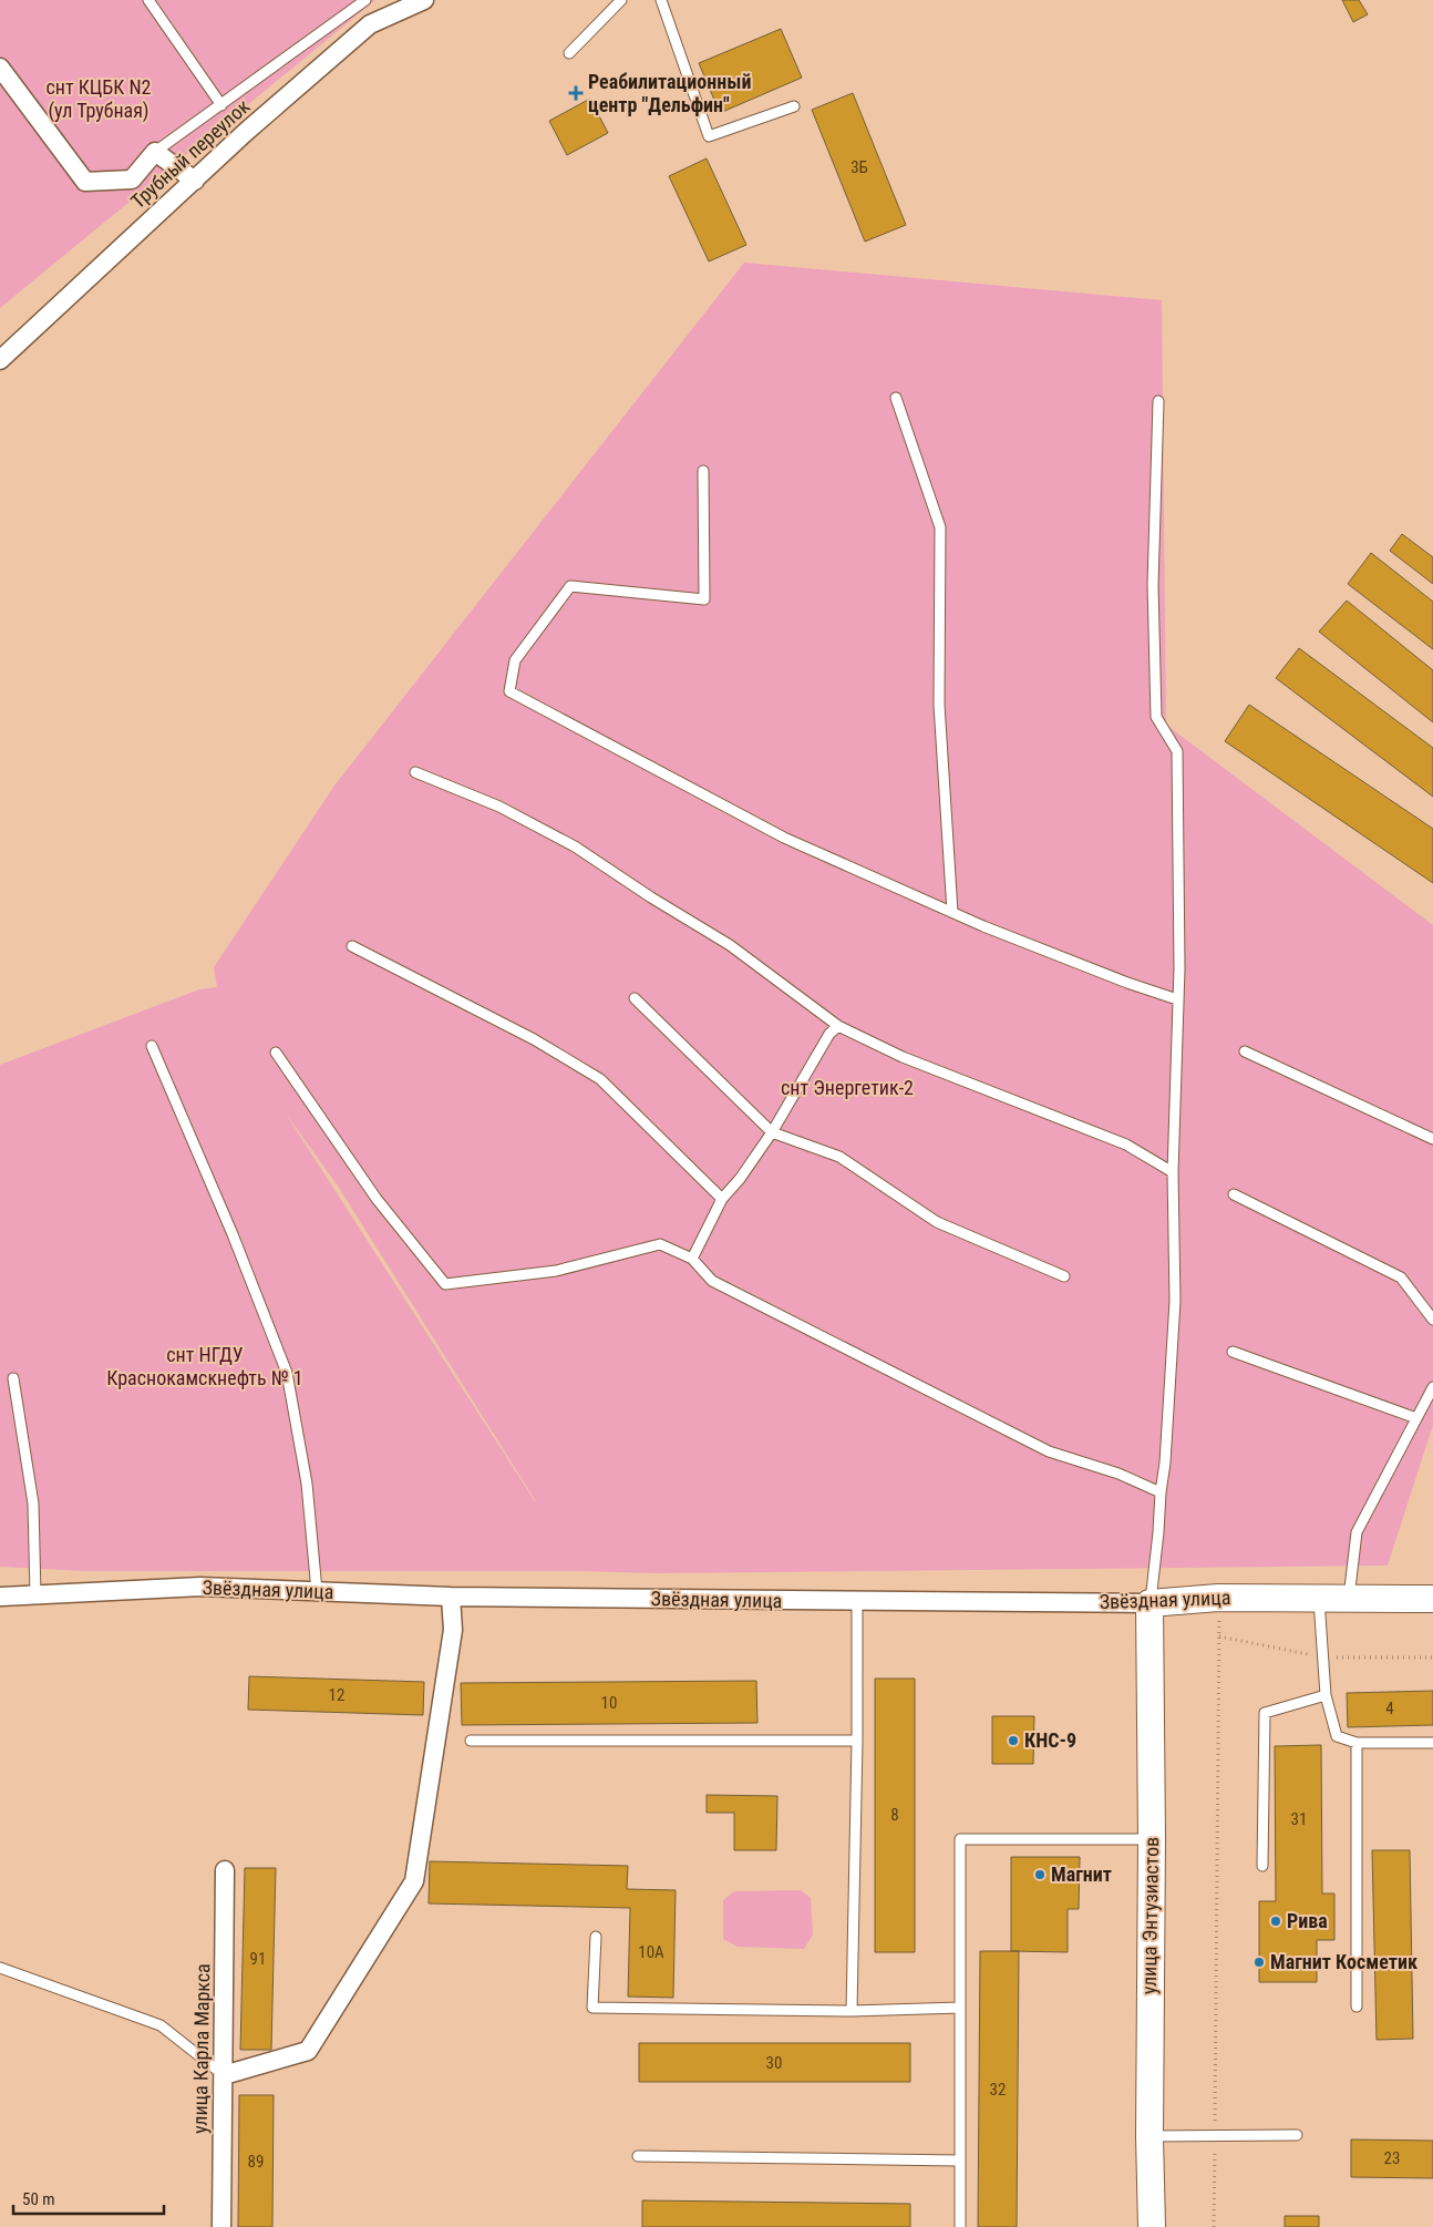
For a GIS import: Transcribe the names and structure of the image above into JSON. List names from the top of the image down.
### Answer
{
  "streets": {
    "street": [
      "Трубный переулок",
      "Звёздная улица",
      "улица Энтузиастов",
      "улица Карла Маркса"
    ]
  },
  "crossings": [
    ["Звёздная улица", "улица Энтузиастов"]
  ],
  "parks": ["снт КЦБК N2 (ул Трубная)", "снт Энергетик-2", "снт НГДУ Краснокамскнефть № 1"],
  "places": {
    "health": ["Реабилитационный центр \"Дельфин\""],
    "other": [
      "КНС-9",
      "Магнит",
      "Рива",
      "Магнит Косметик"
    ]
  },
  "house_numbers": [
    "3Б",
    "12",
    "10",
    "4",
    "8",
    "31",
    "10А",
    "91",
    "30",
    "32",
    "23",
    "89"
  ],
  "scale_bar": "50 m"
}
